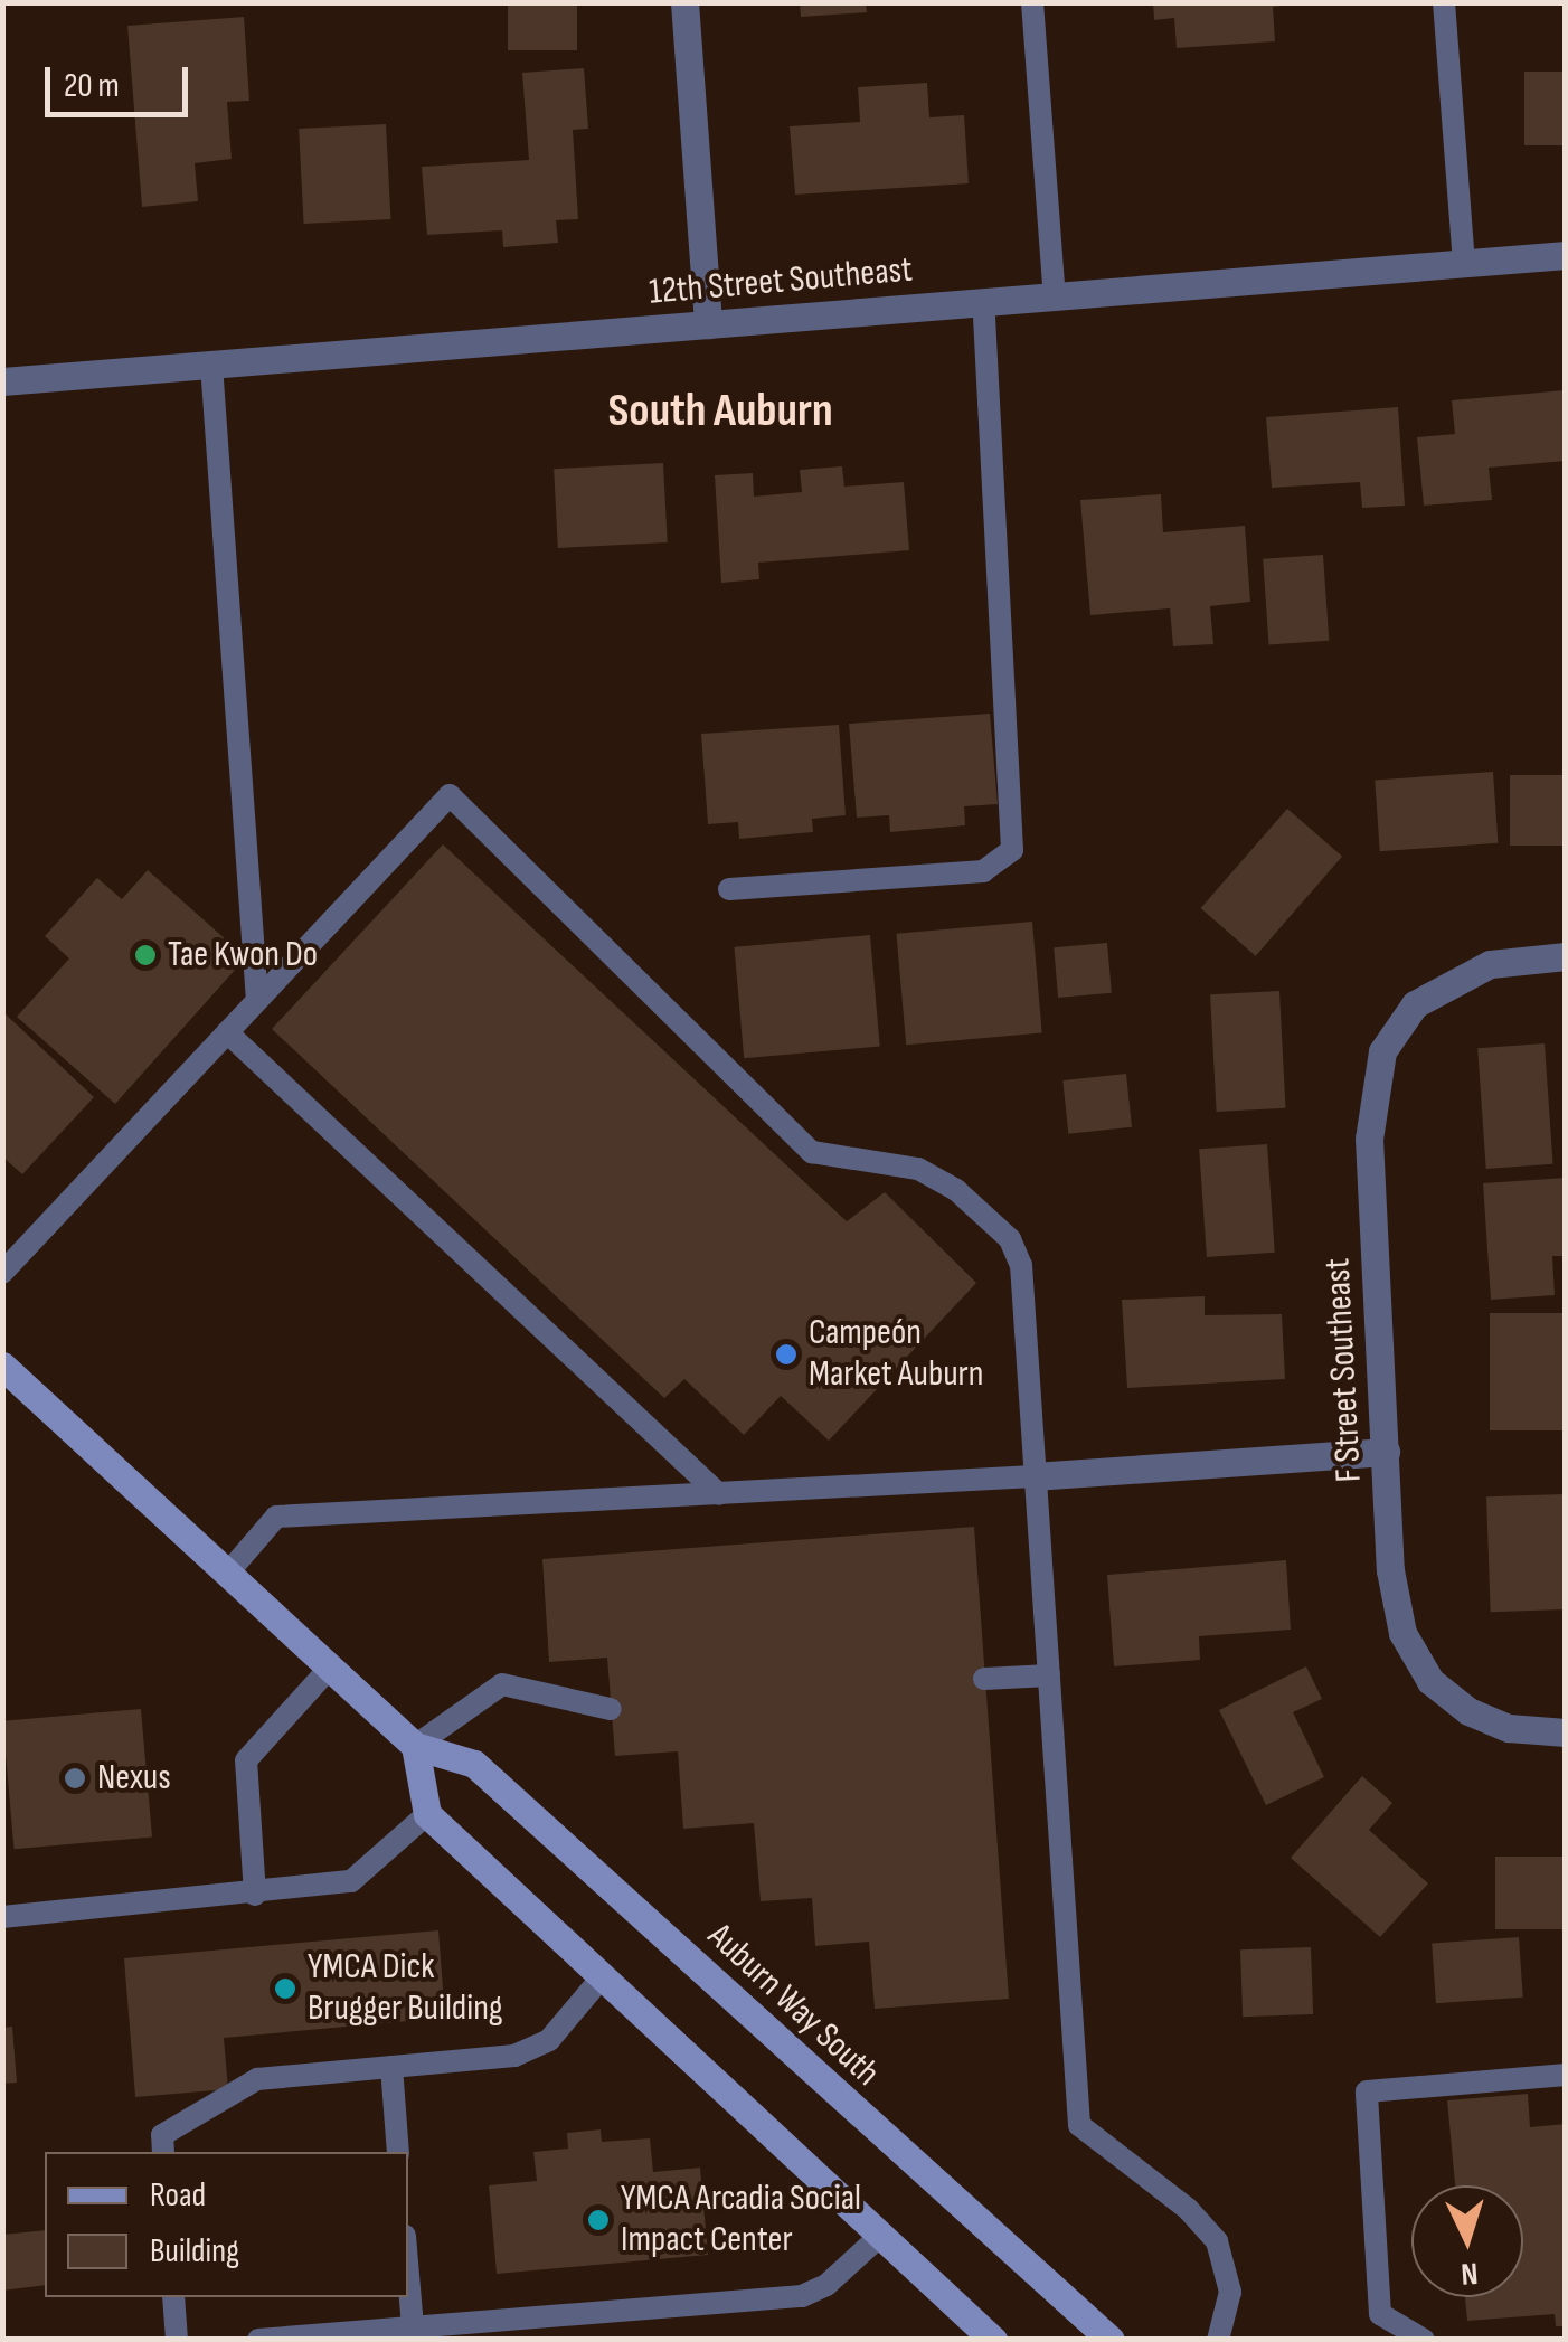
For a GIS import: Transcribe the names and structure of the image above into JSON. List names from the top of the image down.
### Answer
{
  "streets": {
    "main road": ["Auburn Way South"],
    "street": ["12th Street Southeast", "F Street Southeast"]
  },
  "districts": ["South Auburn"],
  "places": [
    "Tae Kwon Do",
    "Campeón Market Auburn",
    "Nexus",
    "YMCA Dick Brugger Building",
    "YMCA Arcadia Social Impact Center"
  ],
  "legend": ["Road", "Building"],
  "scale_bar": "20 m",
  "north": "bottom"
}
